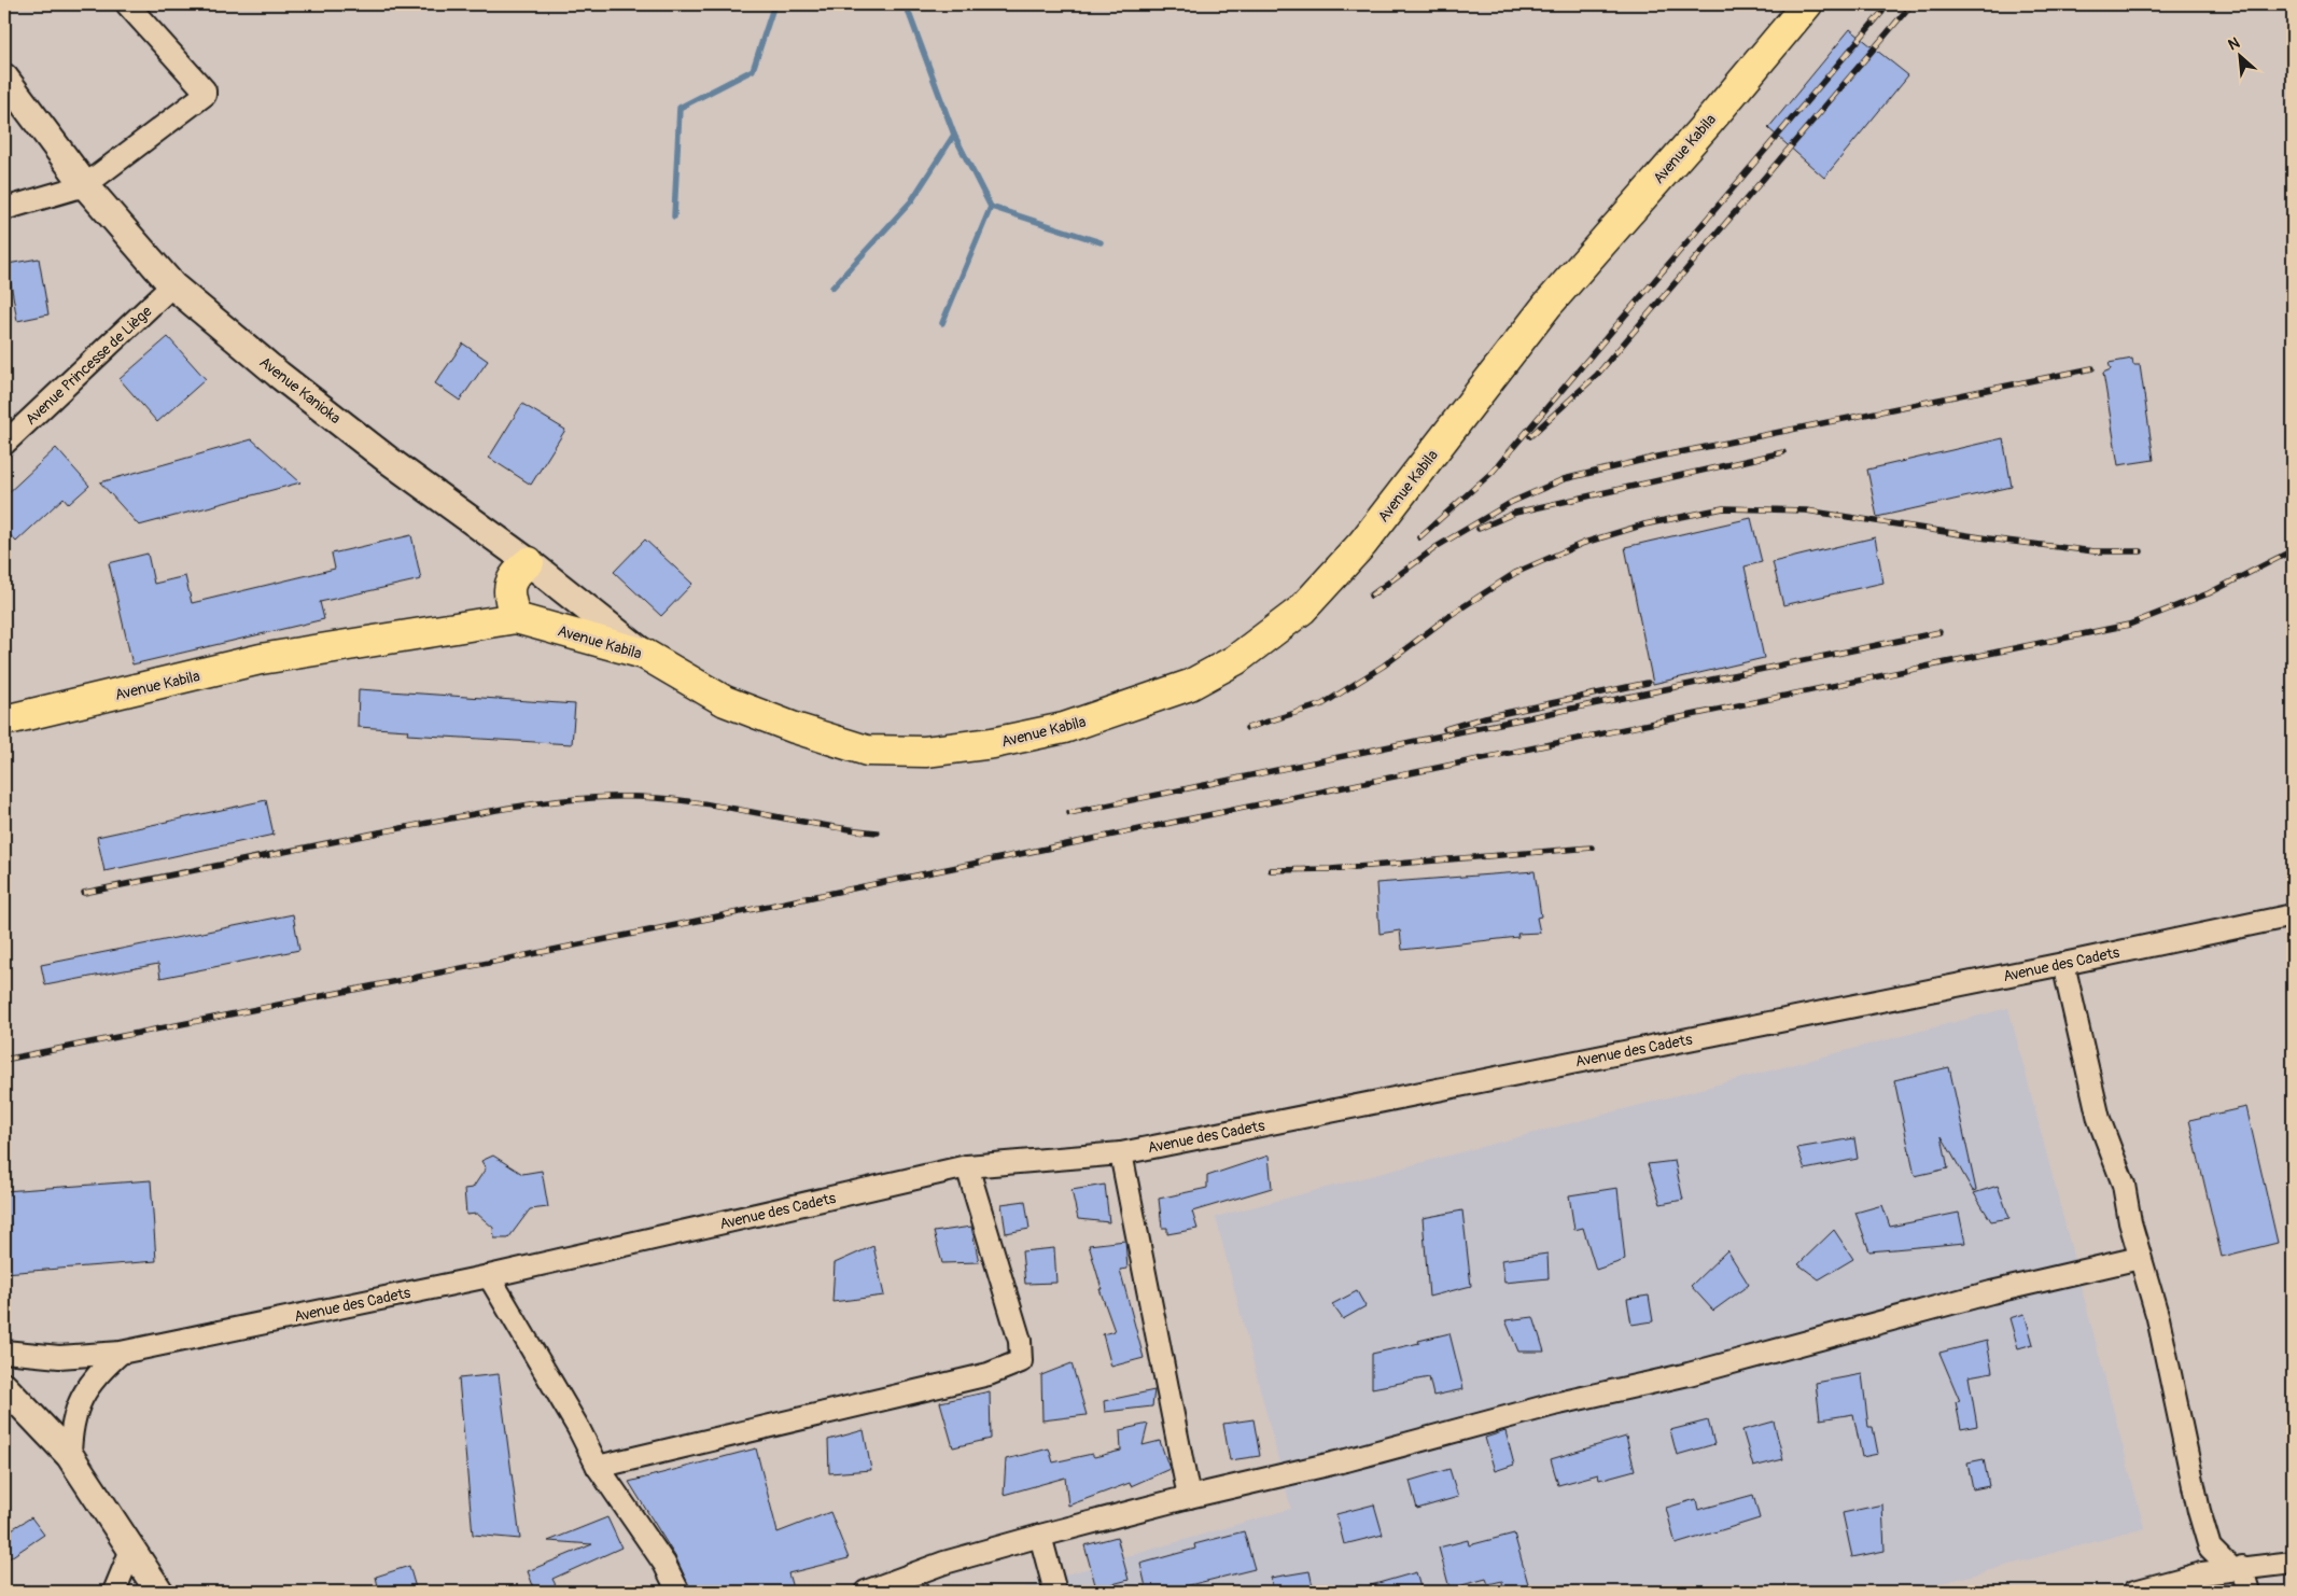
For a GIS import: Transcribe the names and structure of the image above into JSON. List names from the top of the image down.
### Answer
{
  "streets": {
    "highway": ["Avenue Kabila"],
    "street": ["Avenue Princesse de Liège", "Avenue Kanioka", "Avenue des Cadets"]
  },
  "crossings": [
    ["Avenue Kabila", "Avenue Kanioka"],
    ["Avenue Princesse de Liège", "Avenue Kanioka"]
  ],
  "north": "top left"
}
